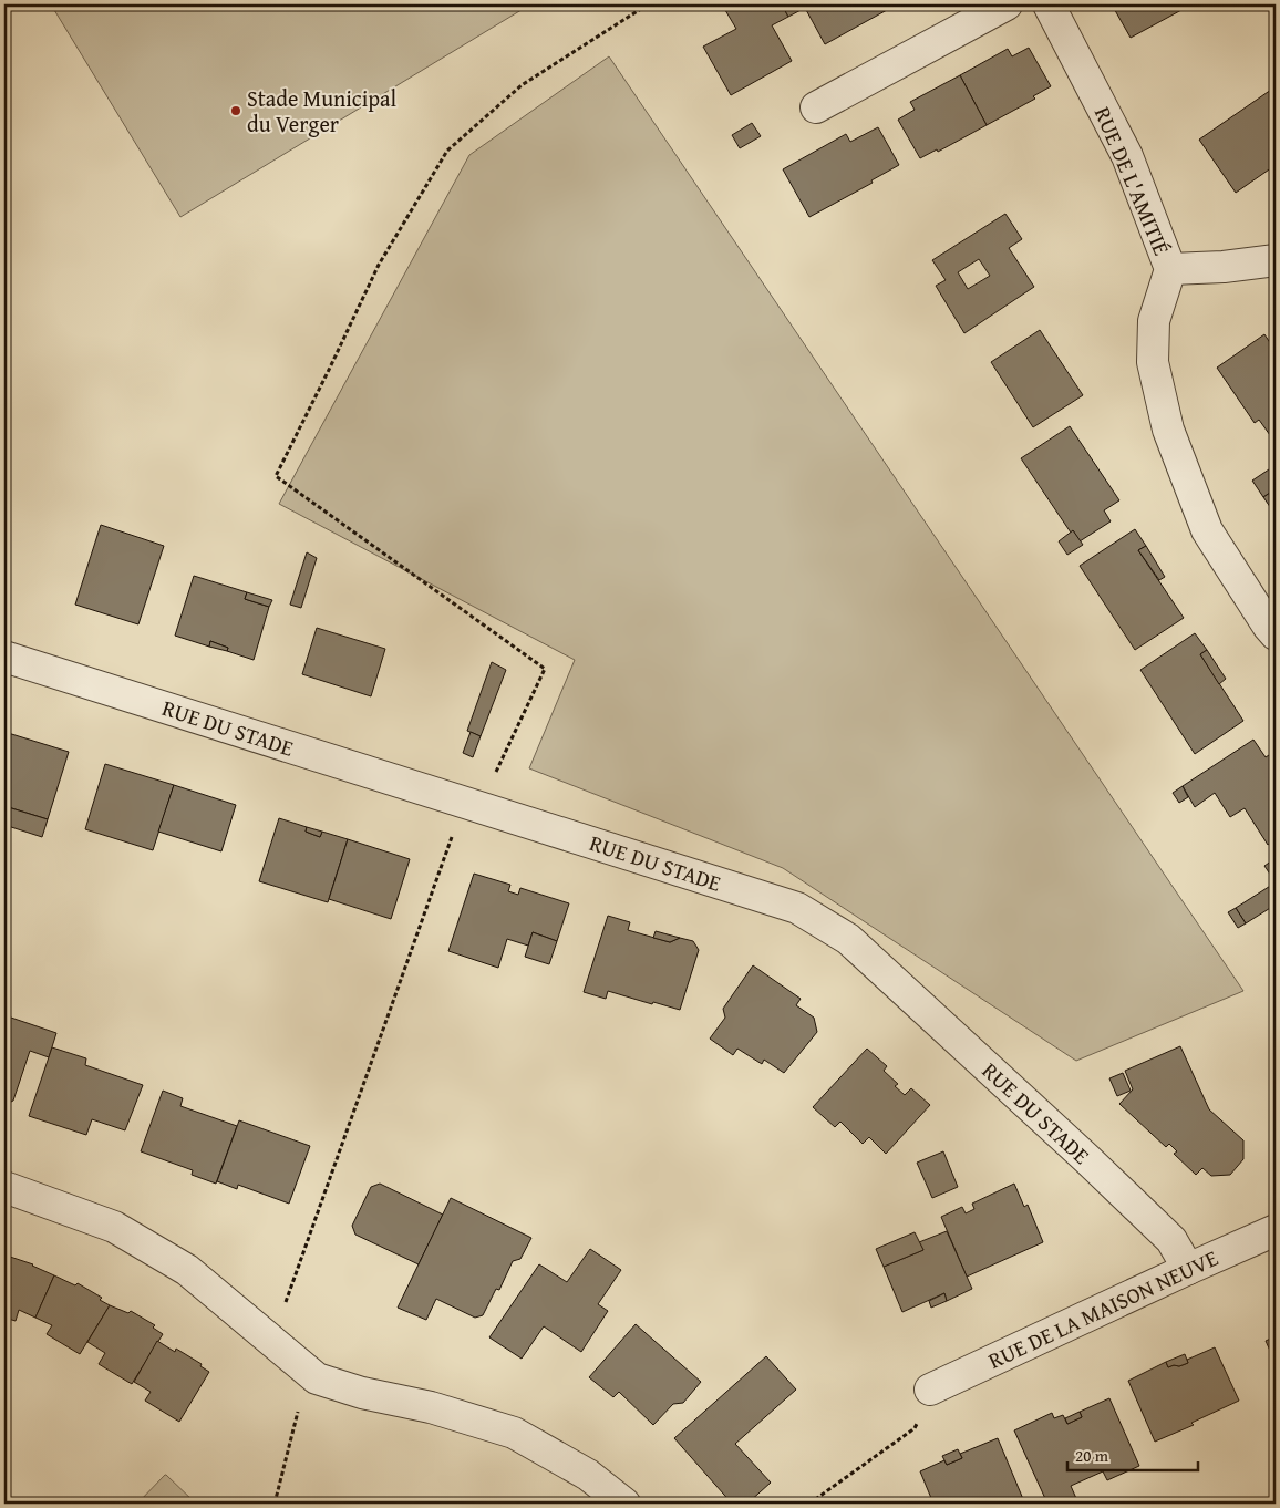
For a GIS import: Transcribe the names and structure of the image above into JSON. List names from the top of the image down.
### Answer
{
  "streets": {
    "street": ["RUE DE L'AMITIÉ", "RUE DU STADE", "RUE DE LA MAISON NEUVE"]
  },
  "crossings": [
    ["RUE DU STADE", "RUE DE LA MAISON NEUVE"]
  ],
  "places": ["Stade Municipal du Verger"],
  "scale_bar": "20 m"
}
